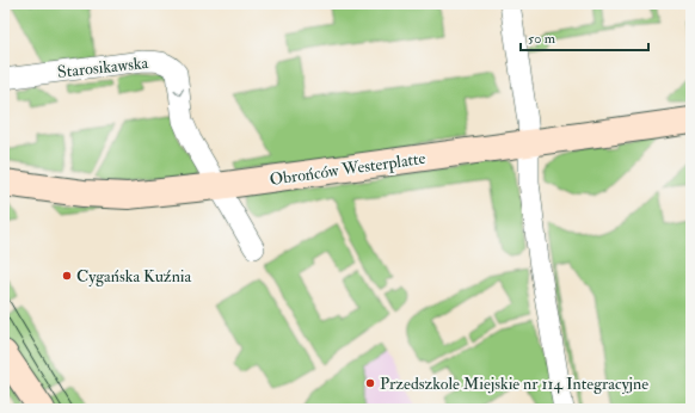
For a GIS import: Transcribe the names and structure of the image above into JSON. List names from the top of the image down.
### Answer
{
  "streets": {
    "street": ["Starosikawska", "Obrońców Westerplatte"]
  },
  "crossings": [
    ["Starosikawska", "Obrońców Westerplatte"]
  ],
  "places": ["Cygańska Kuźnia", "Przedszkole Miejskie nr 114 Integracyjne"],
  "scale_bar": "50 m"
}
